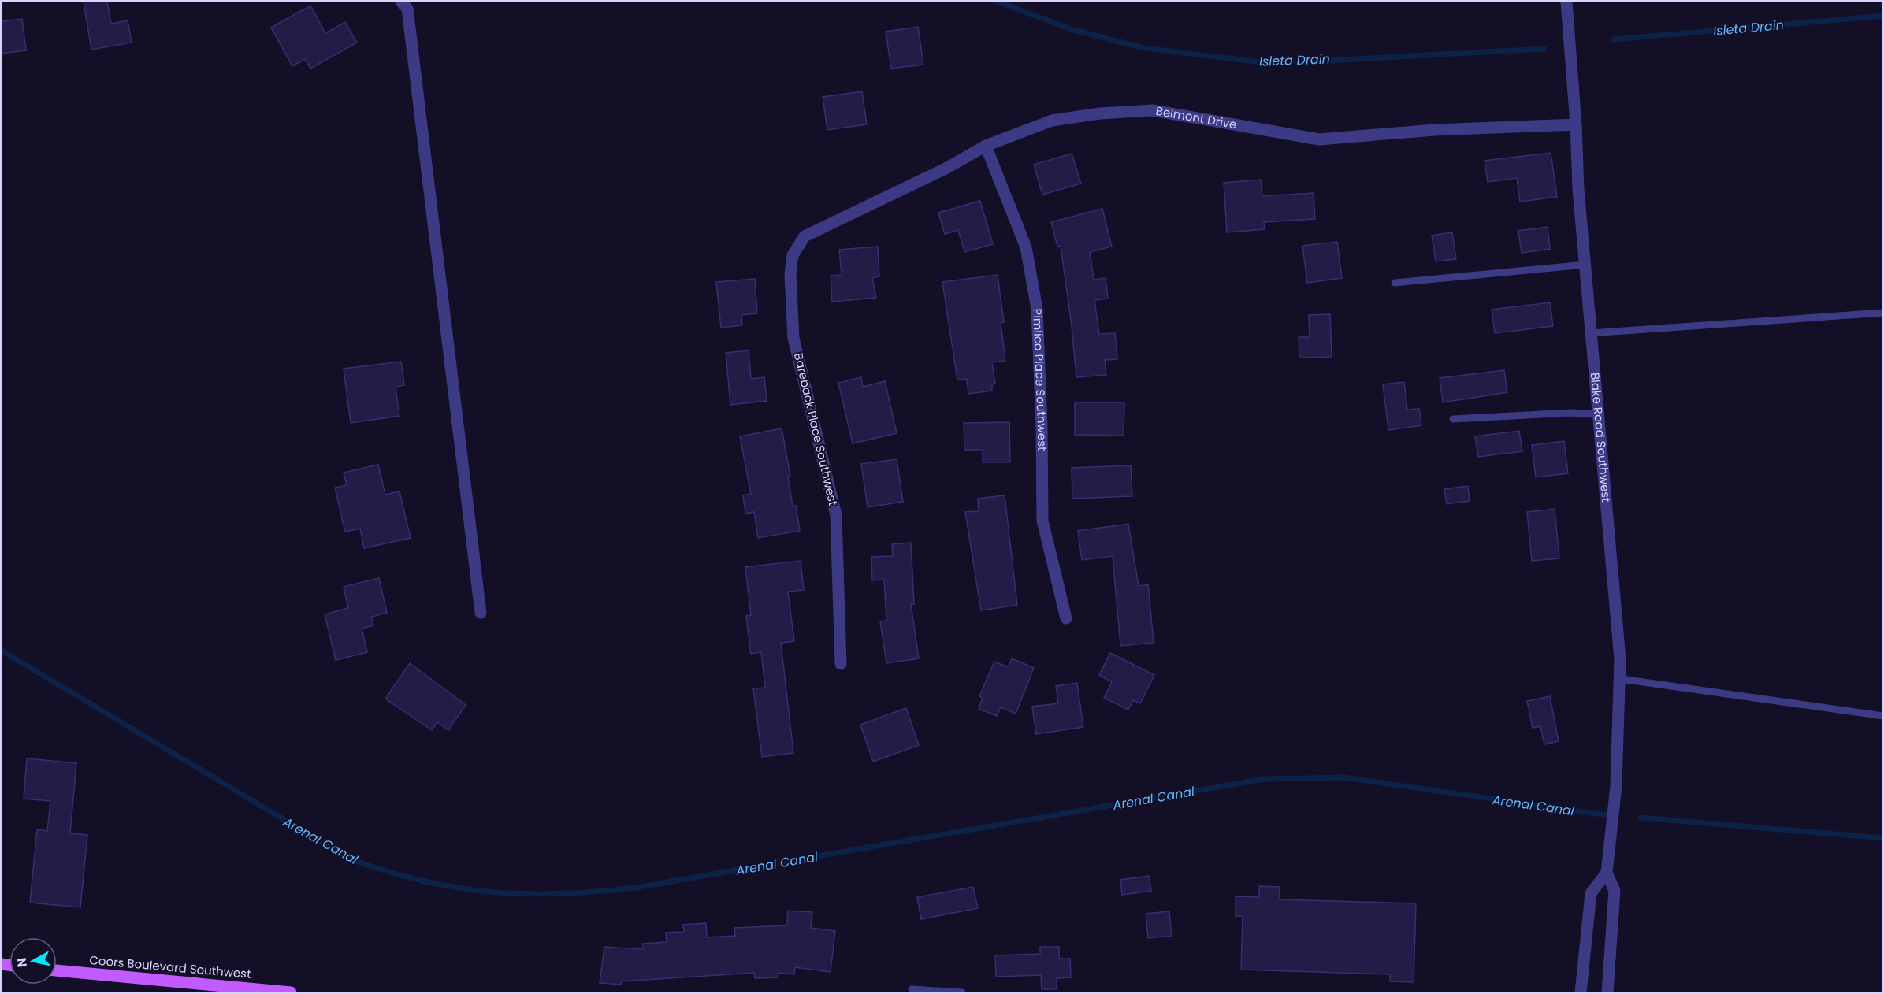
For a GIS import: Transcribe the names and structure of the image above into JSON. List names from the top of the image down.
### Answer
{
  "streets": {
    "main road": ["Coors Boulevard Southwest"],
    "street": [
      "Belmont Drive",
      "Pimlico Place Southwest",
      "Bareback Place Southwest",
      "Blake Road Southwest"
    ]
  },
  "crossings": [
    ["Belmont Drive", "Pimlico Place Southwest"],
    ["Belmont Drive", "Bareback Place Southwest"],
    ["Belmont Drive", "Blake Road Southwest"]
  ],
  "water": ["Isleta Drain", "Arenal Canal"],
  "north": "left"
}
